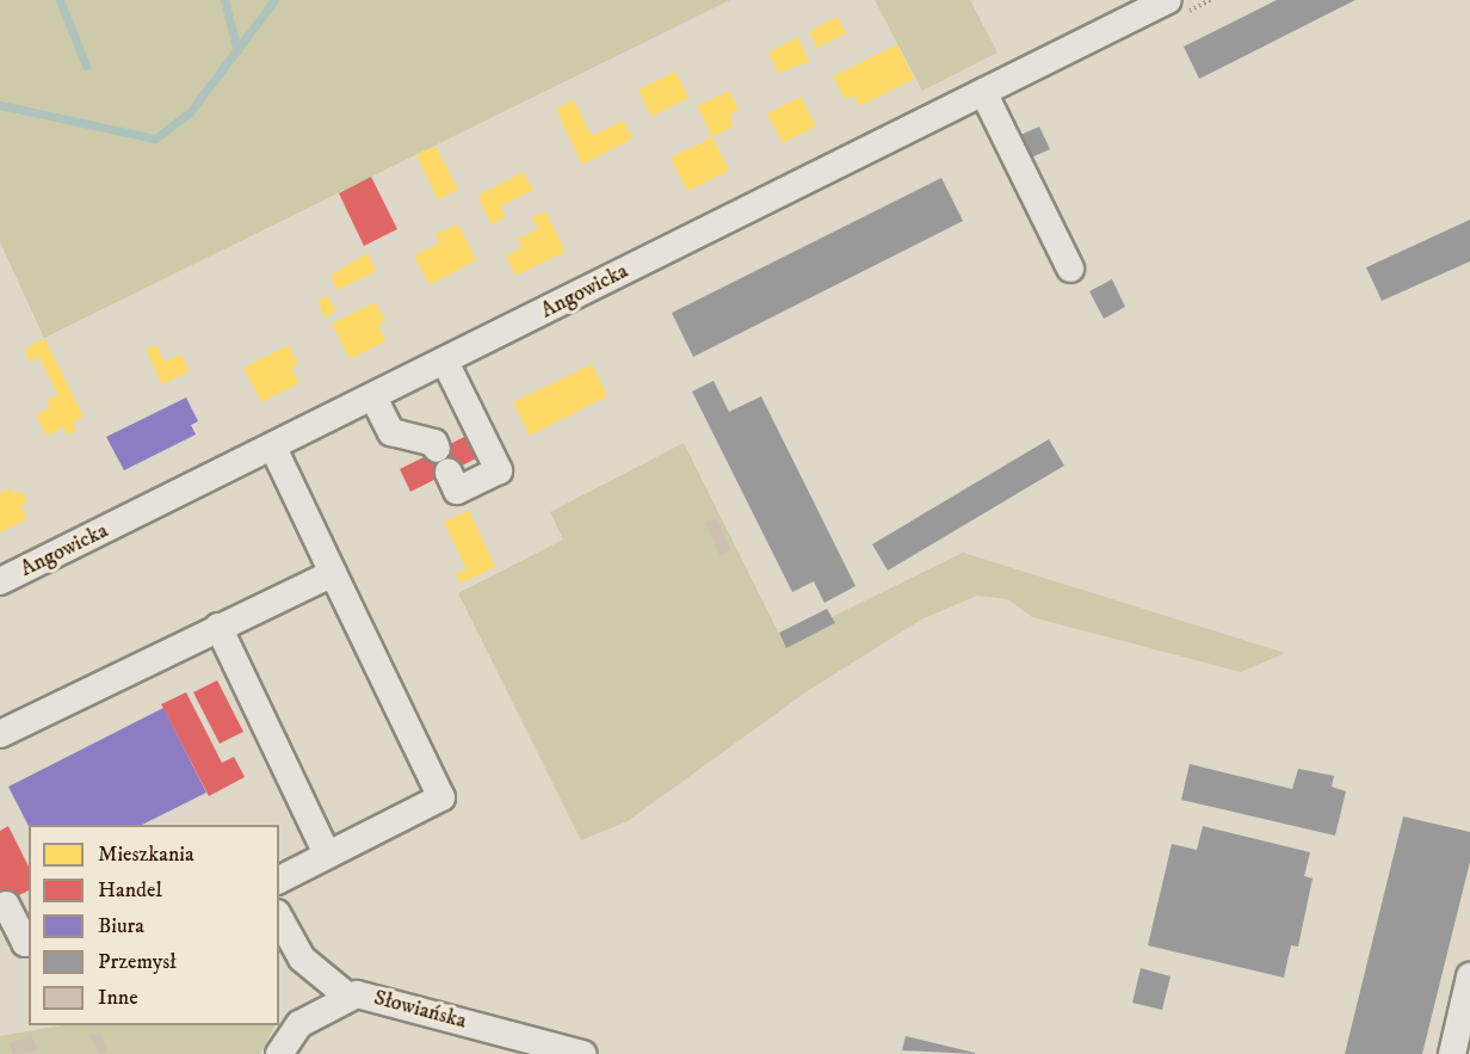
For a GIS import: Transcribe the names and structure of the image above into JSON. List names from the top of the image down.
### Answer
{
  "streets": {
    "street": ["Angowicka", "Słowiańska"]
  },
  "legend": [
    "Mieszkania",
    "Handel",
    "Biura",
    "Przemysł",
    "Inne"
  ]
}
